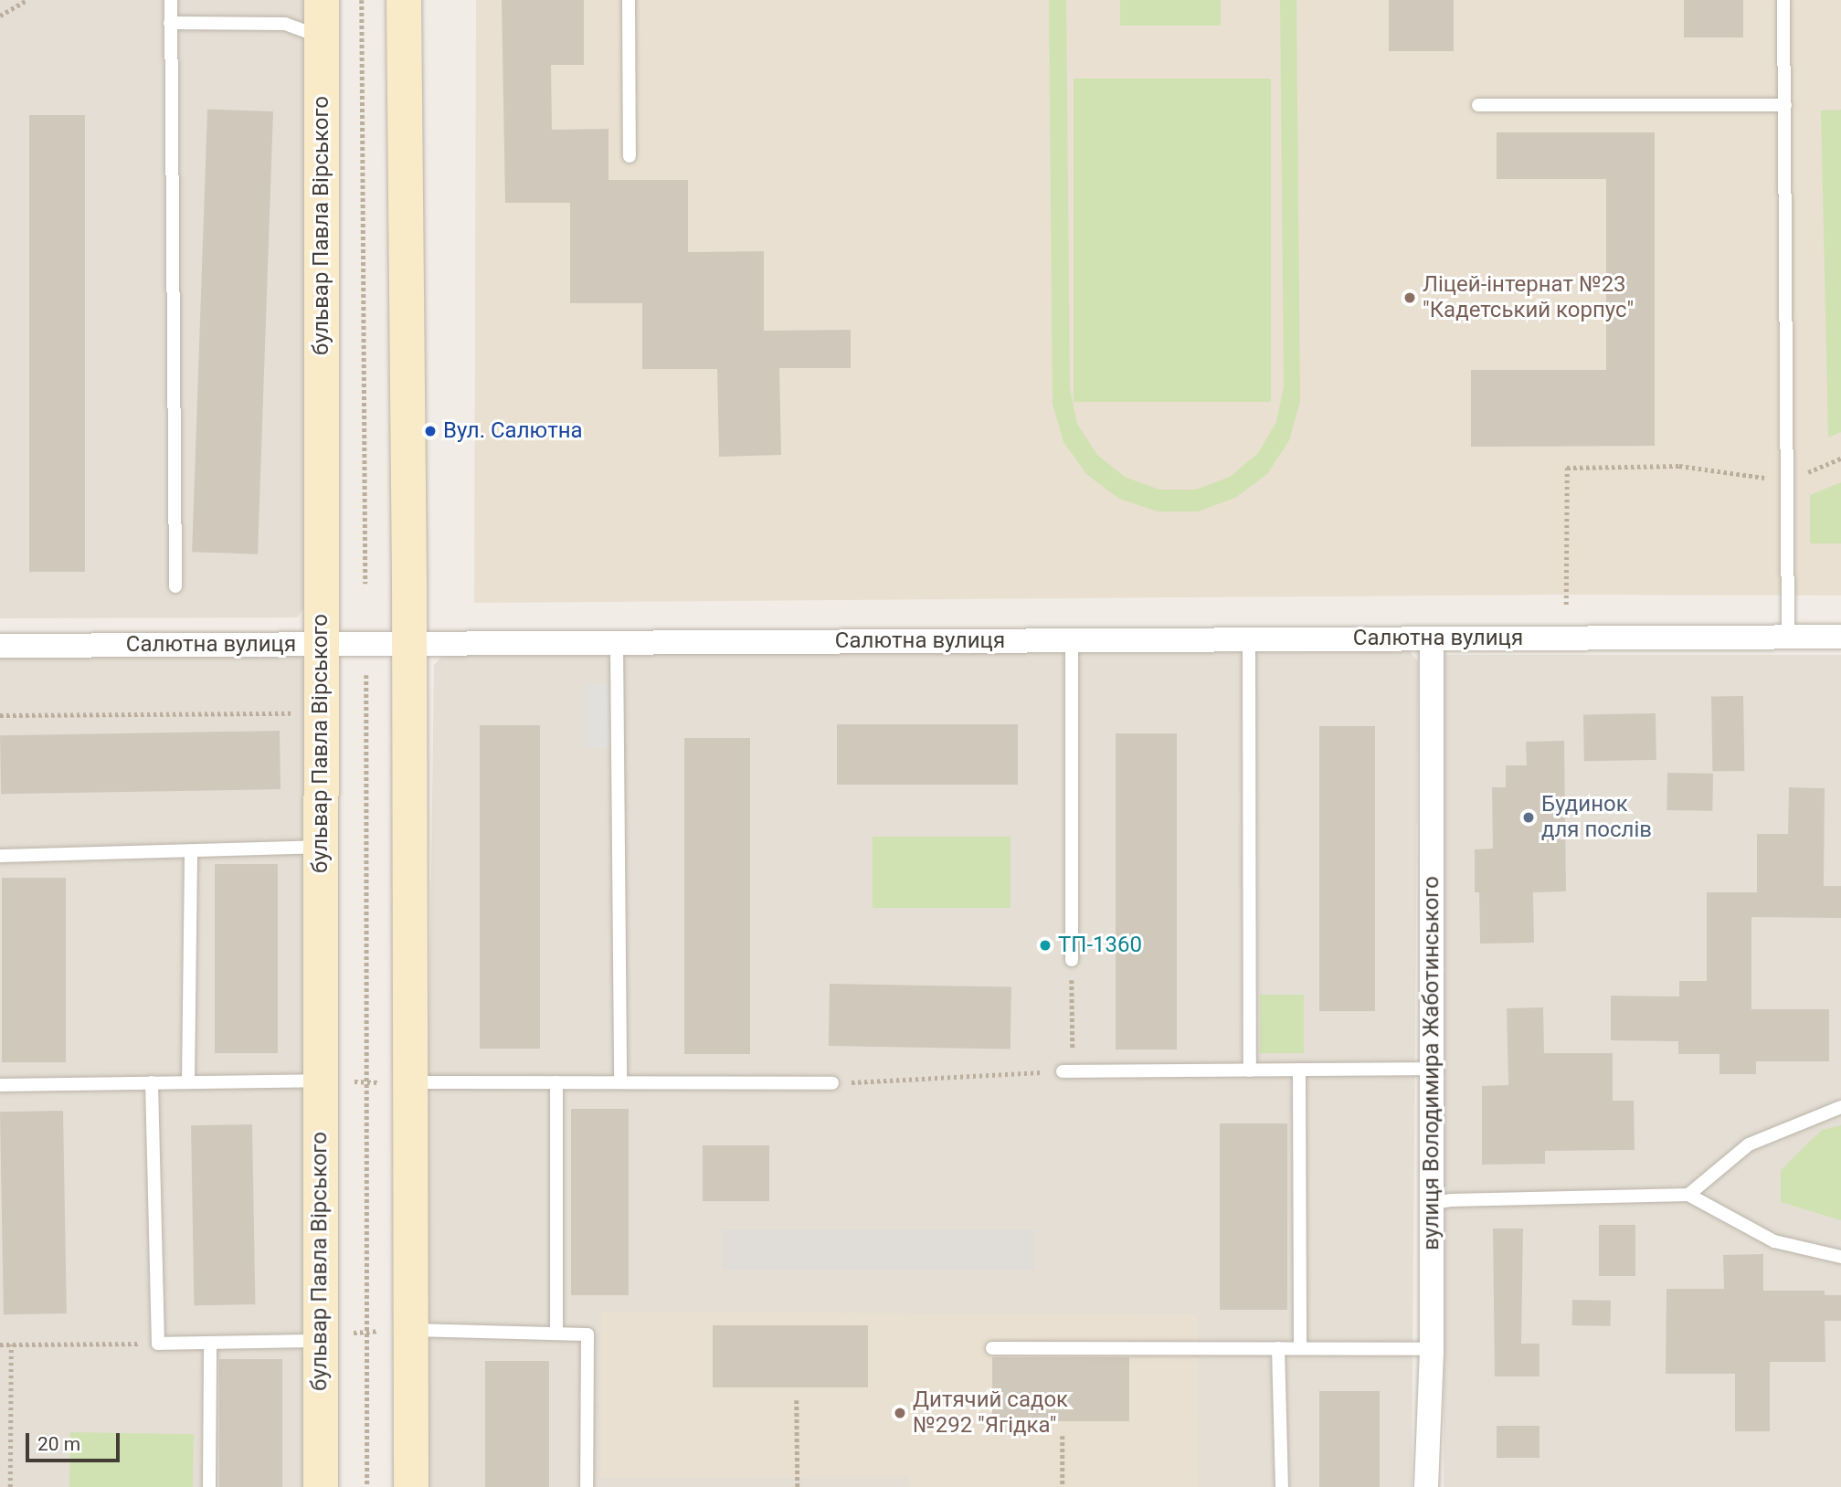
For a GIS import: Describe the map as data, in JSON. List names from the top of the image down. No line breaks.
{"streets":{"street":["бульвар Павла Вірського","Салютна вулиця","вулиця Володимира Жаботинського"]},"crossings":[["бульвар Павла Вірського","Салютна вулиця"],["Салютна вулиця","вулиця Володимира Жаботинського"]],"places":["Ліцей-інтернат №23 \"Кадетський корпус\"","Вул. Салютна","Будинок для послів","ТП-1360","Дитячий садок №292 \"Ягідка\""],"scale_bar":"20 m"}
